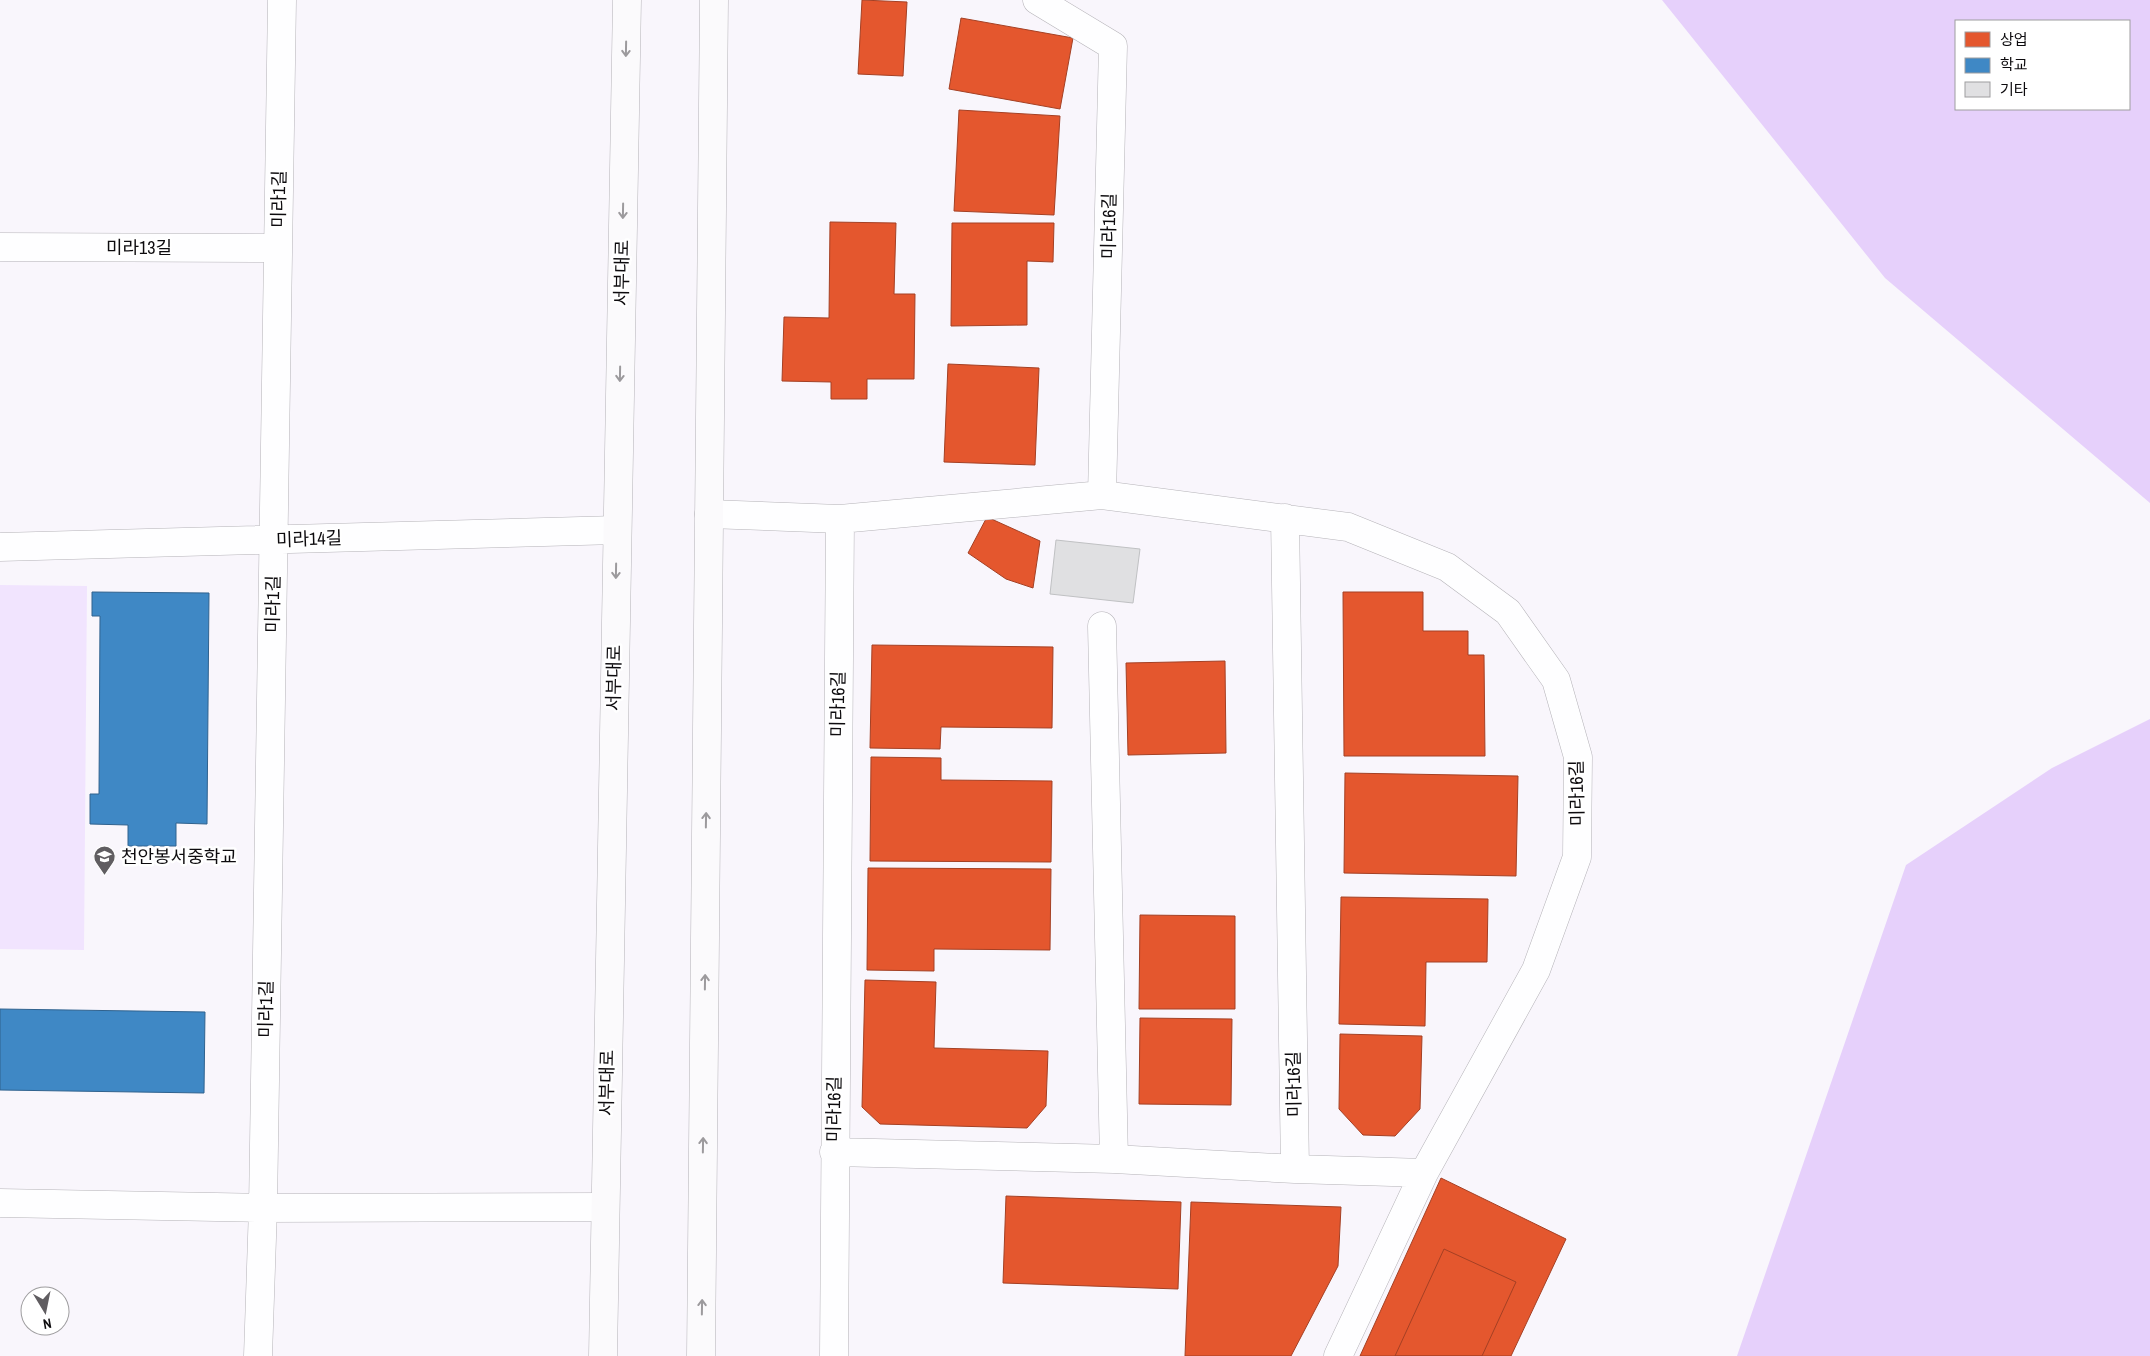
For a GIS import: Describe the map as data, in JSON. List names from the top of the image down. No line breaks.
{"streets":{"main road":["서부대로"],"street":["미라1길","미라16길","미라13길","미라14길"]},"crossings":[["미라1길","미라13길"],["미라1길","미라14길"],["서부대로","미라14길"]],"places":{"school or university":["천안봉서중학교"]},"legend":["상업","학교","기타"],"north":"bottom"}
